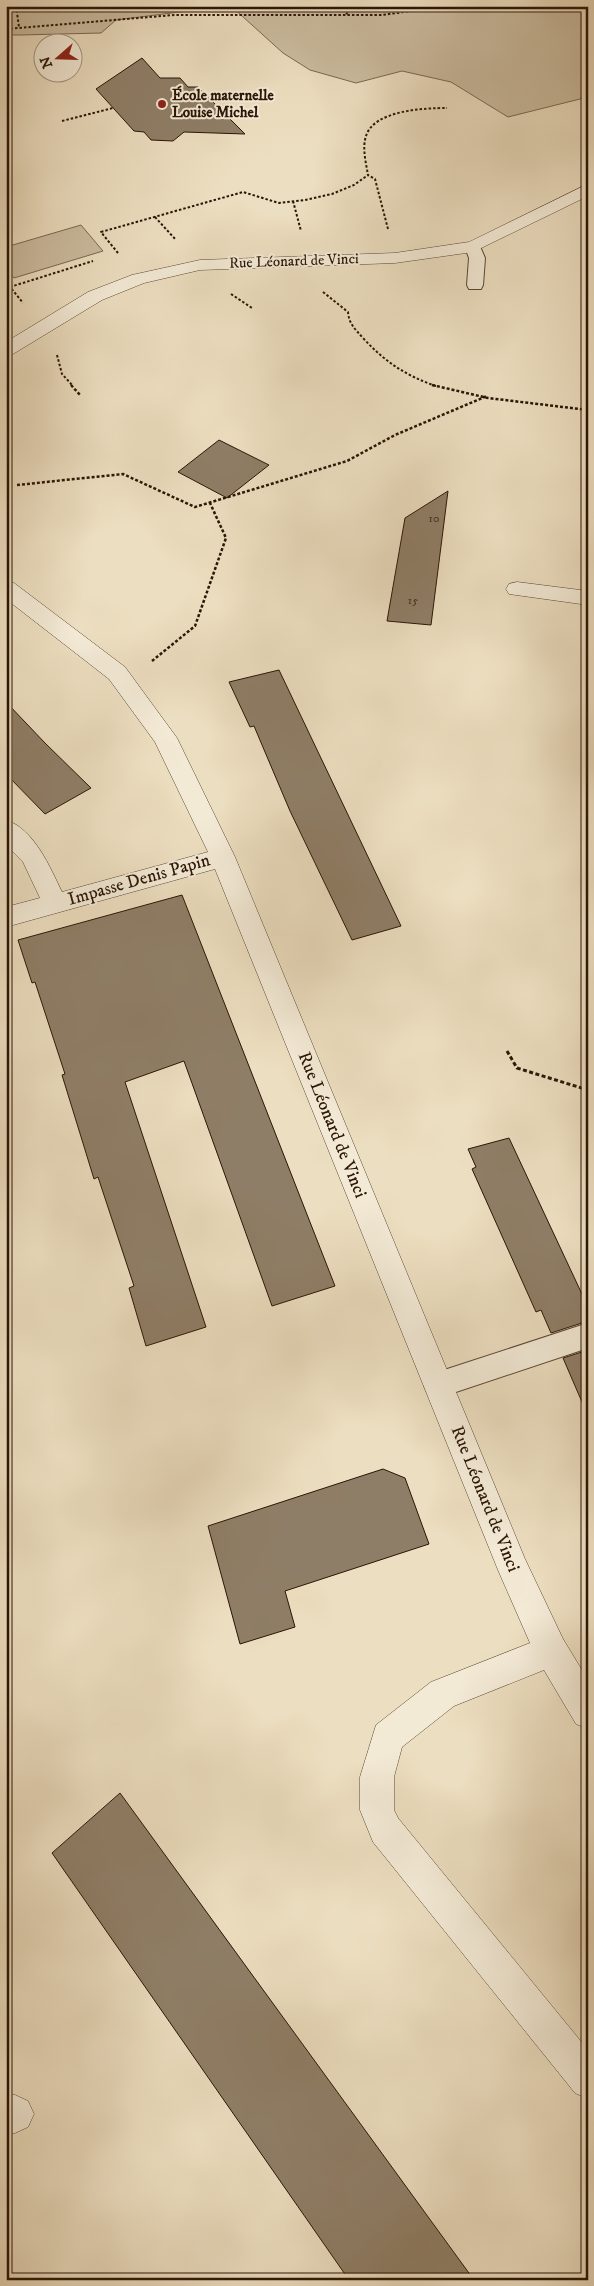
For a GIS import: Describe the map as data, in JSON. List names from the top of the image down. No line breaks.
{"streets":{"street":["Rue Léonard de Vinci","Impasse Denis Papin"]},"crossings":[["Rue Léonard de Vinci","Impasse Denis Papin"]],"places":["École maternelle Louise Michel"],"house_numbers":["10","15"],"north":"left"}
